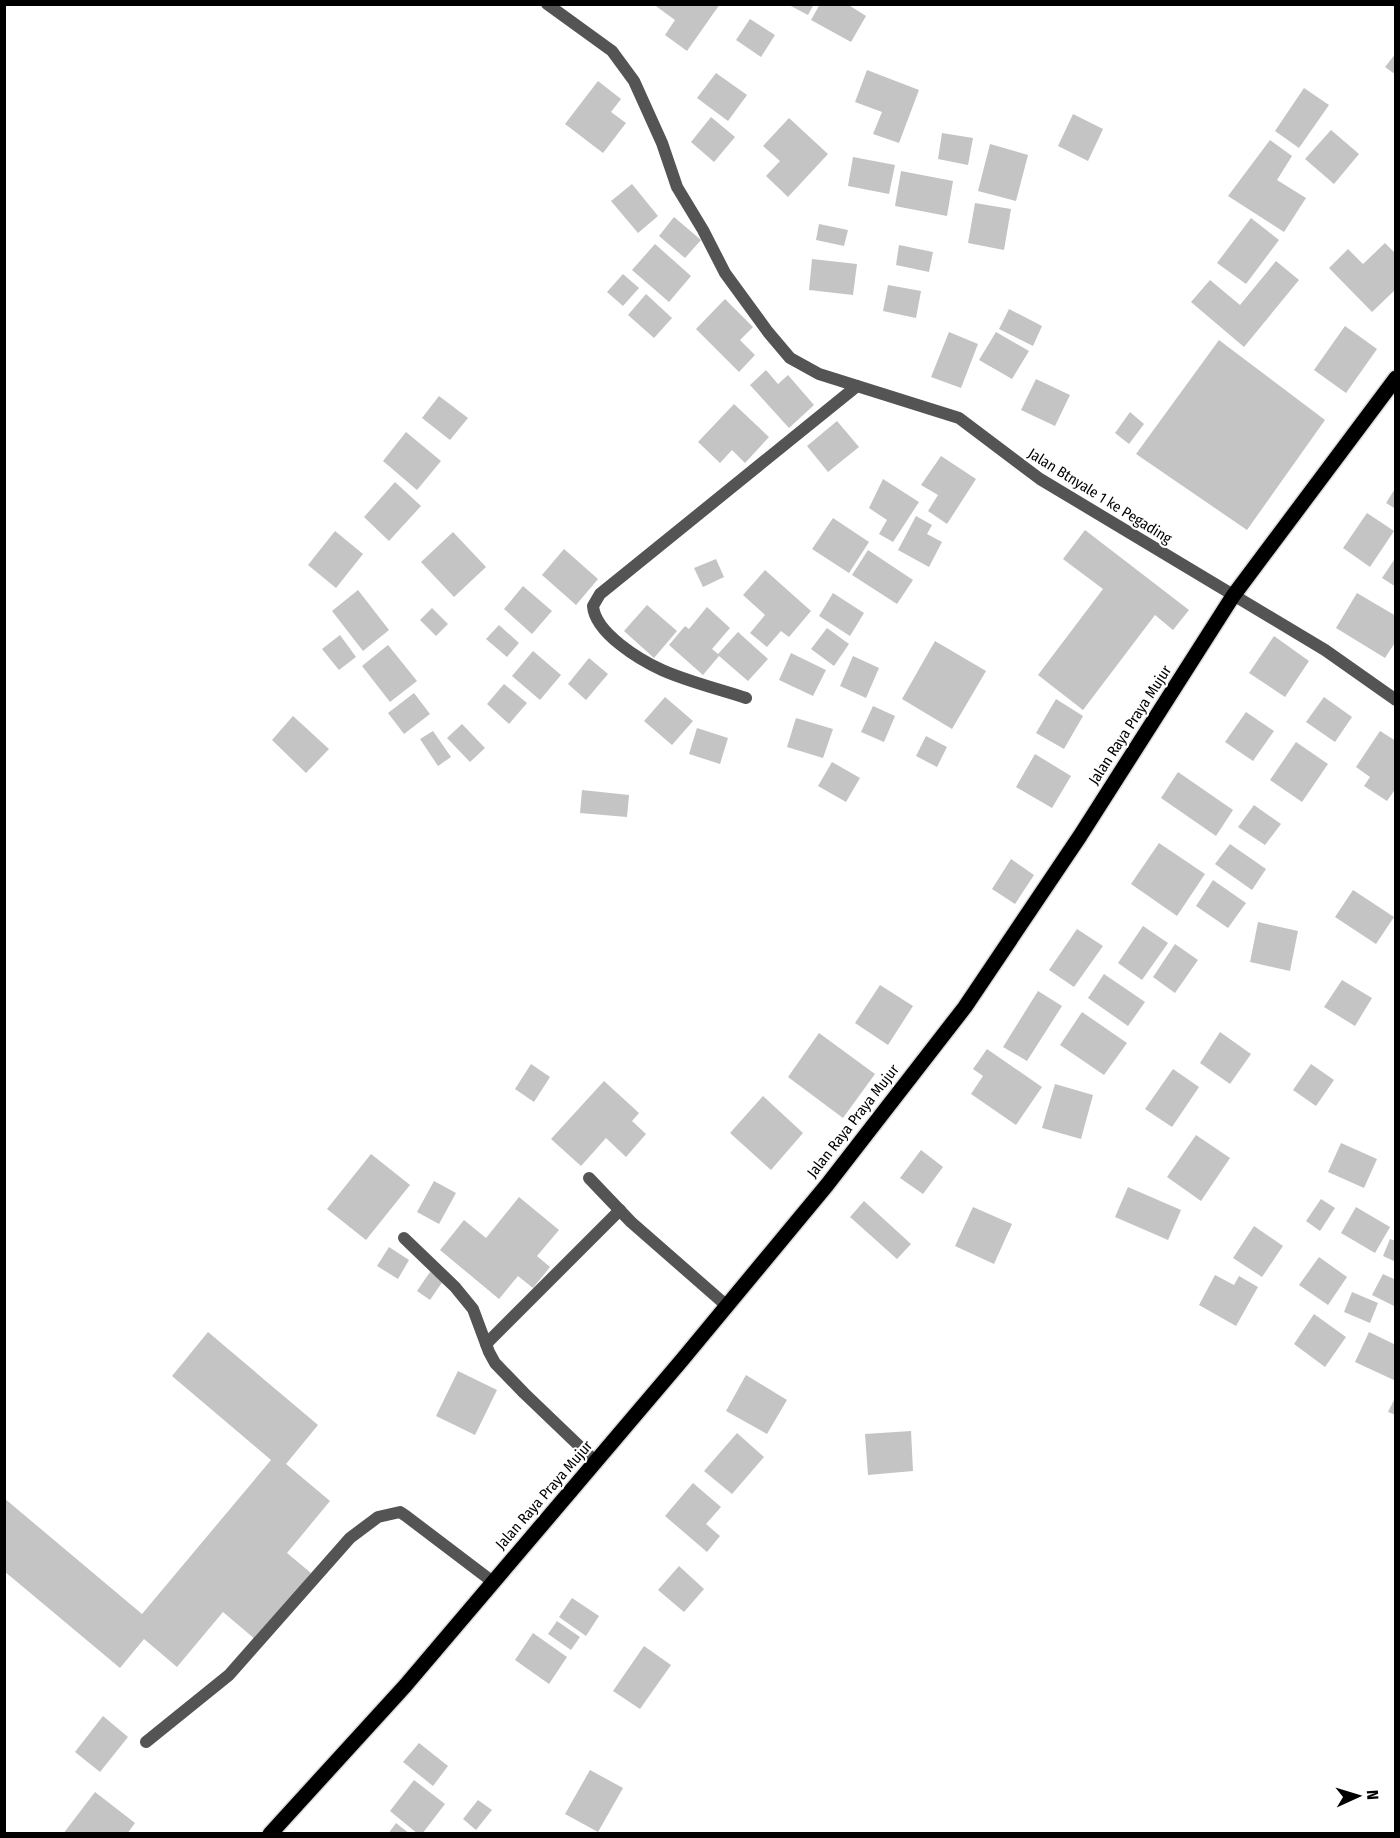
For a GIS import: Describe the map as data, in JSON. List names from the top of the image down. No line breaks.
{"streets":{"main road":["Jalan Raya Praya Mujur"],"street":["Jalan Btnyale 1 ke Pegading"]},"crossings":[["Jalan Btnyale 1 ke Pegading","Jalan Raya Praya Mujur"]],"north":"right"}
